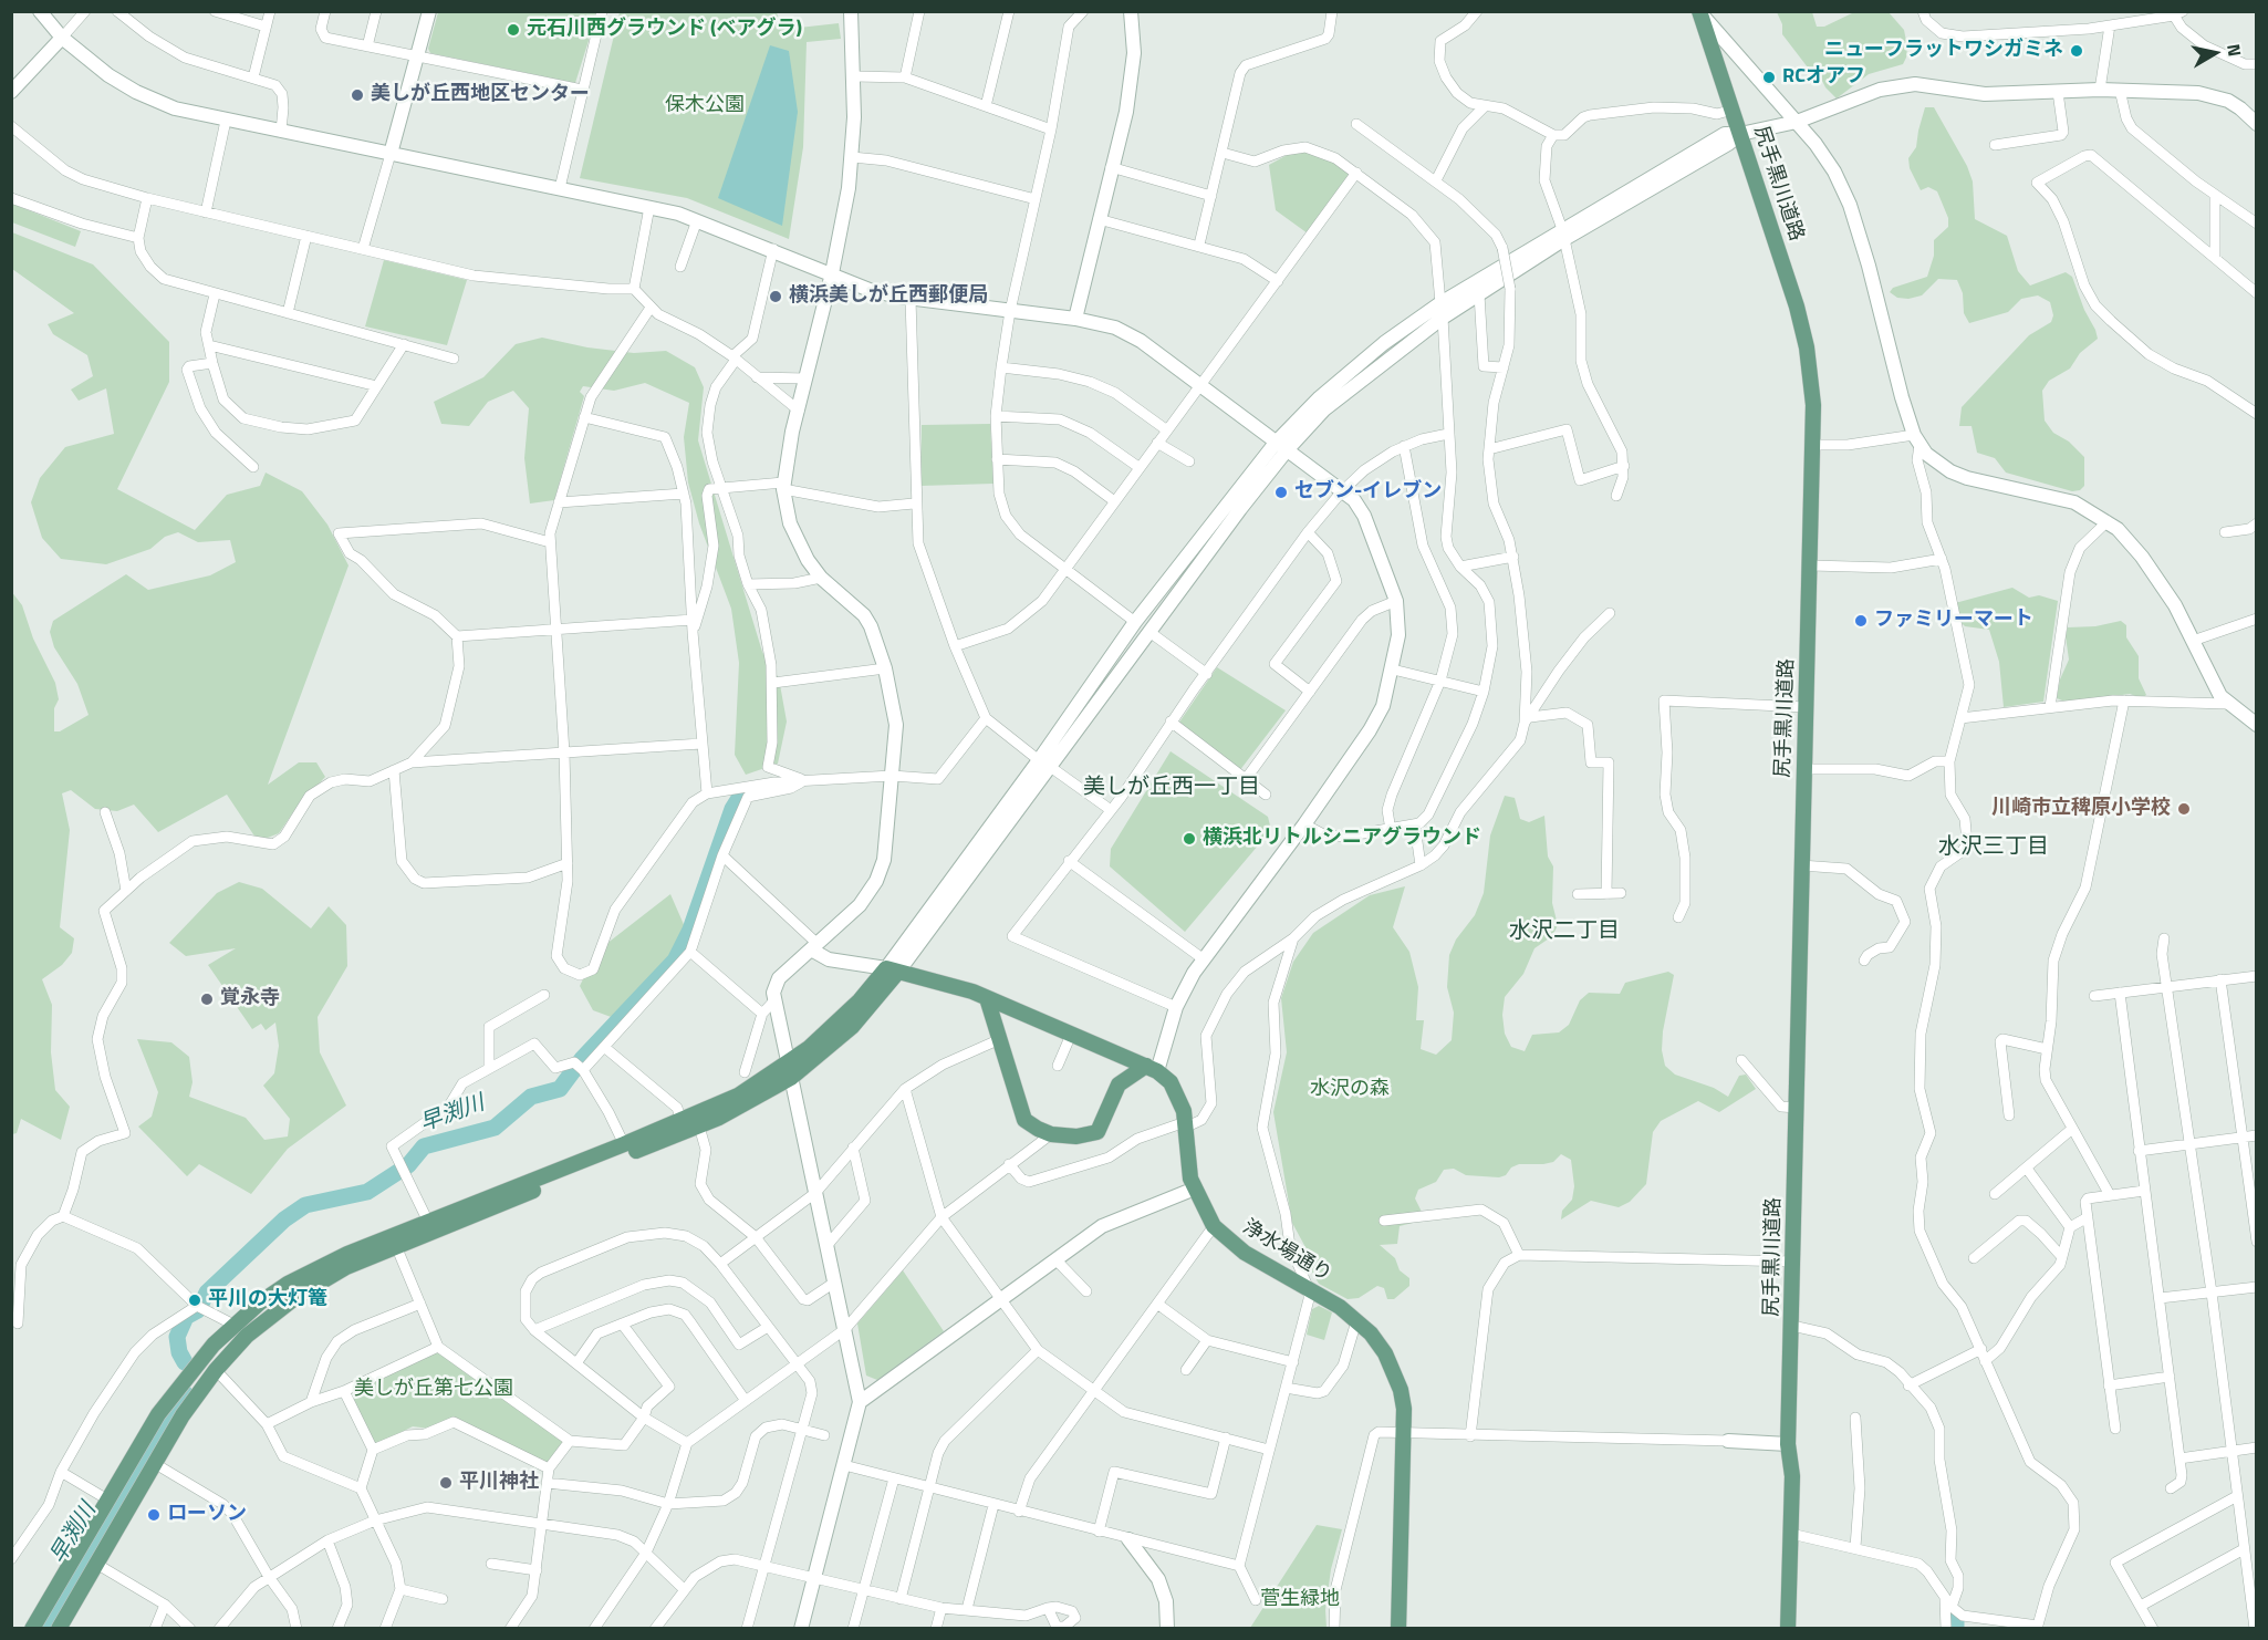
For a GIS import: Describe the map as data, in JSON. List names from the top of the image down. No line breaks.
{"streets":{"main road":["尻手黒川道路","浄水場通り"]},"districts":["美しが丘西一丁目","水沢三丁目","水沢二丁目"],"water":["早渕川"],"parks":["保木公園","水沢の森","美しが丘第七公園","菅生緑地"],"places":["元石川西グラウンド (ベアグラ)","ニューフラットワシガミネ","RCオアフ","美しが丘西地区センター","横浜美しが丘西郵便局","セブン-イレブン","ファミリーマート","川崎市立稗原小学校","横浜北リトルシニアグラウンド","覚永寺","平川の大灯篭","平川神社","ローソン"],"north":"right"}
